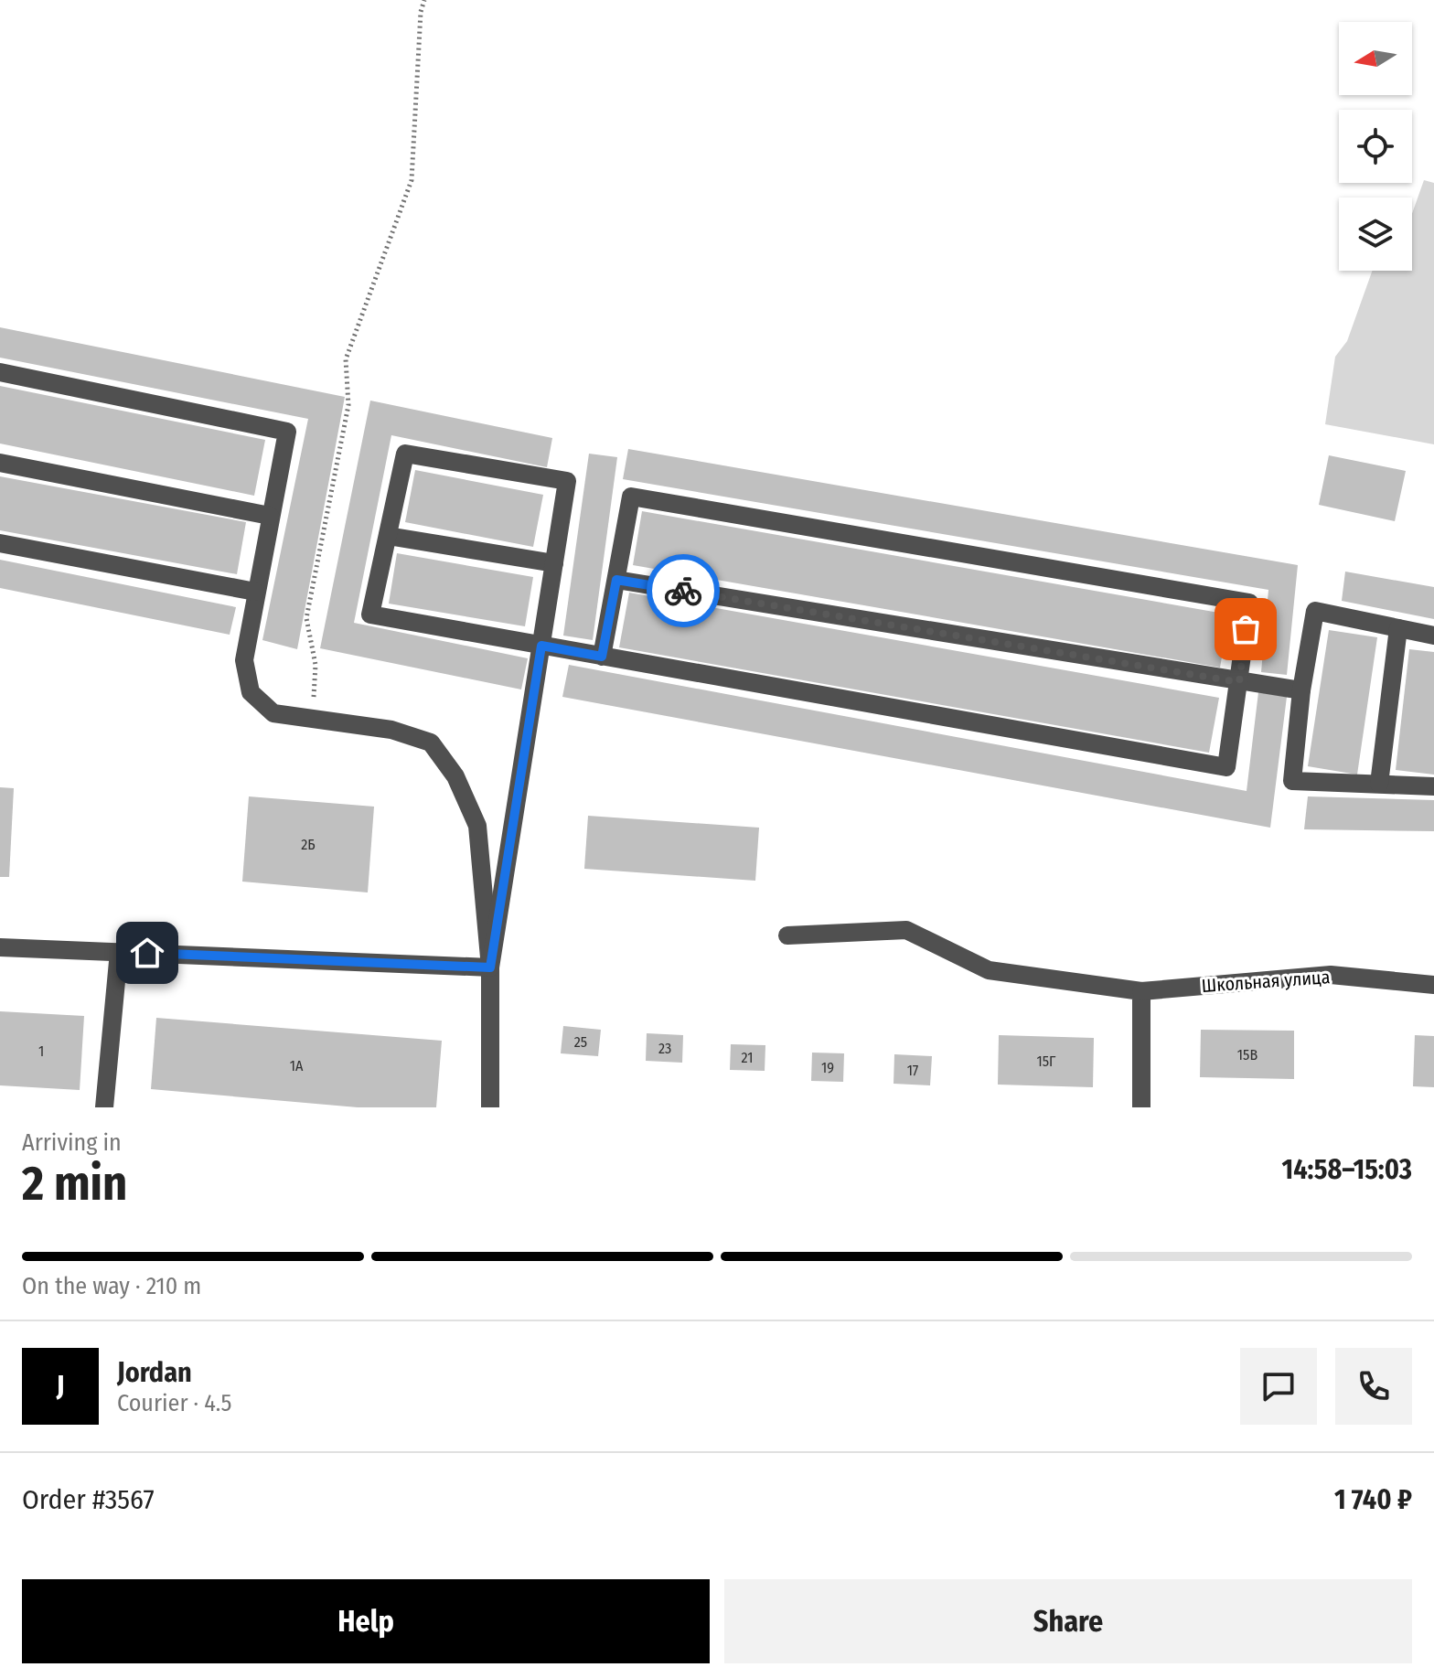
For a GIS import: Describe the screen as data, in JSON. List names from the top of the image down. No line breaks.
{"streets":{"street":["Школьная улица"]},"house_numbers":["2Б","25","23","1","15В","21","15Г","1А","19","17"],"north":"left","page":{"heading":["2 min","Arriving in","14:58–15:03"],"panel":["Jordan","Courier · 4.5","Order #3567","1 740 ₽"],"bar":"On the way · 210 m","round":"J","buttons":["Help","Share"]}}
